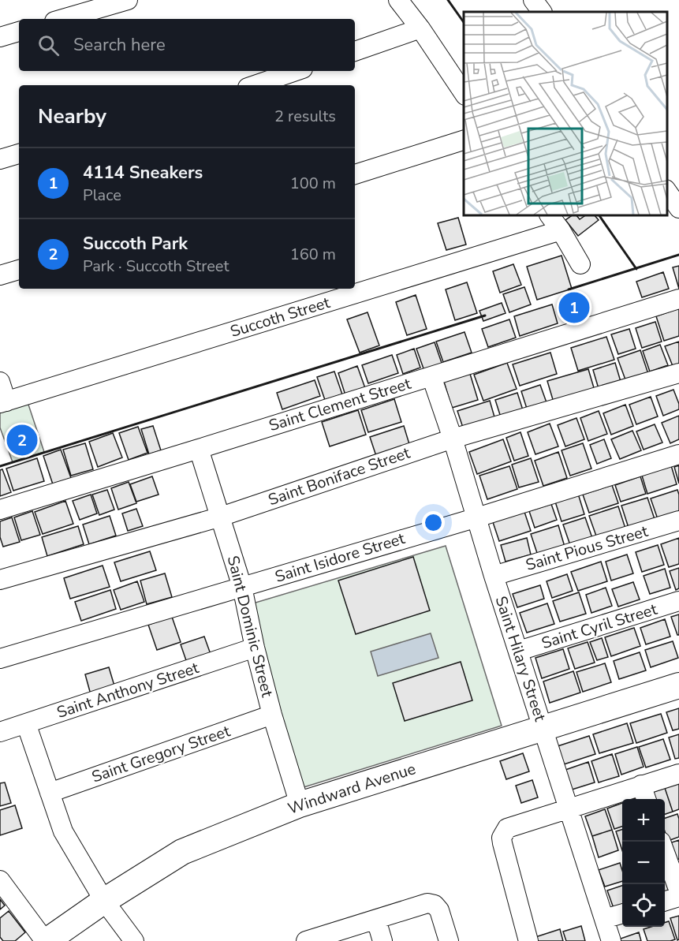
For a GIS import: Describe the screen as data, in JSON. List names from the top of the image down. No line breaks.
{"streets":{"main road":["Windward Avenue"],"street":["Succoth Street","Saint Clement Street","Saint Boniface Street","Saint Pious Street","Saint Isidore Street","Saint Dominic Street","Saint Cyril Street","Saint Hilary Street","Saint Anthony Street","Saint Gregory Street"]},"crossings":[["Saint Clement Street","Saint Dominic Street"],["Saint Clement Street","Saint Hilary Street"],["Saint Boniface Street","Saint Dominic Street"],["Saint Boniface Street","Saint Hilary Street"],["Saint Pious Street","Saint Hilary Street"],["Saint Isidore Street","Saint Dominic Street"],["Saint Isidore Street","Saint Hilary Street"],["Saint Dominic Street","Saint Anthony Street"],["Saint Dominic Street","Saint Gregory Street"],["Saint Dominic Street","Windward Avenue"],["Saint Cyril Street","Saint Hilary Street"],["Saint Hilary Street","Windward Avenue"]],"page":{"search":"Search here","heading":["Nearby","2 results"],"list":[{"mark":"1","name":"4114 Sneakers","note":"Place","value":"100 m"},{"mark":"2","name":"Succoth Park","note":"Park · Succoth Street","value":"160 m"}],"pins":["1","2"],"map_buttons":["+","−"]}}
